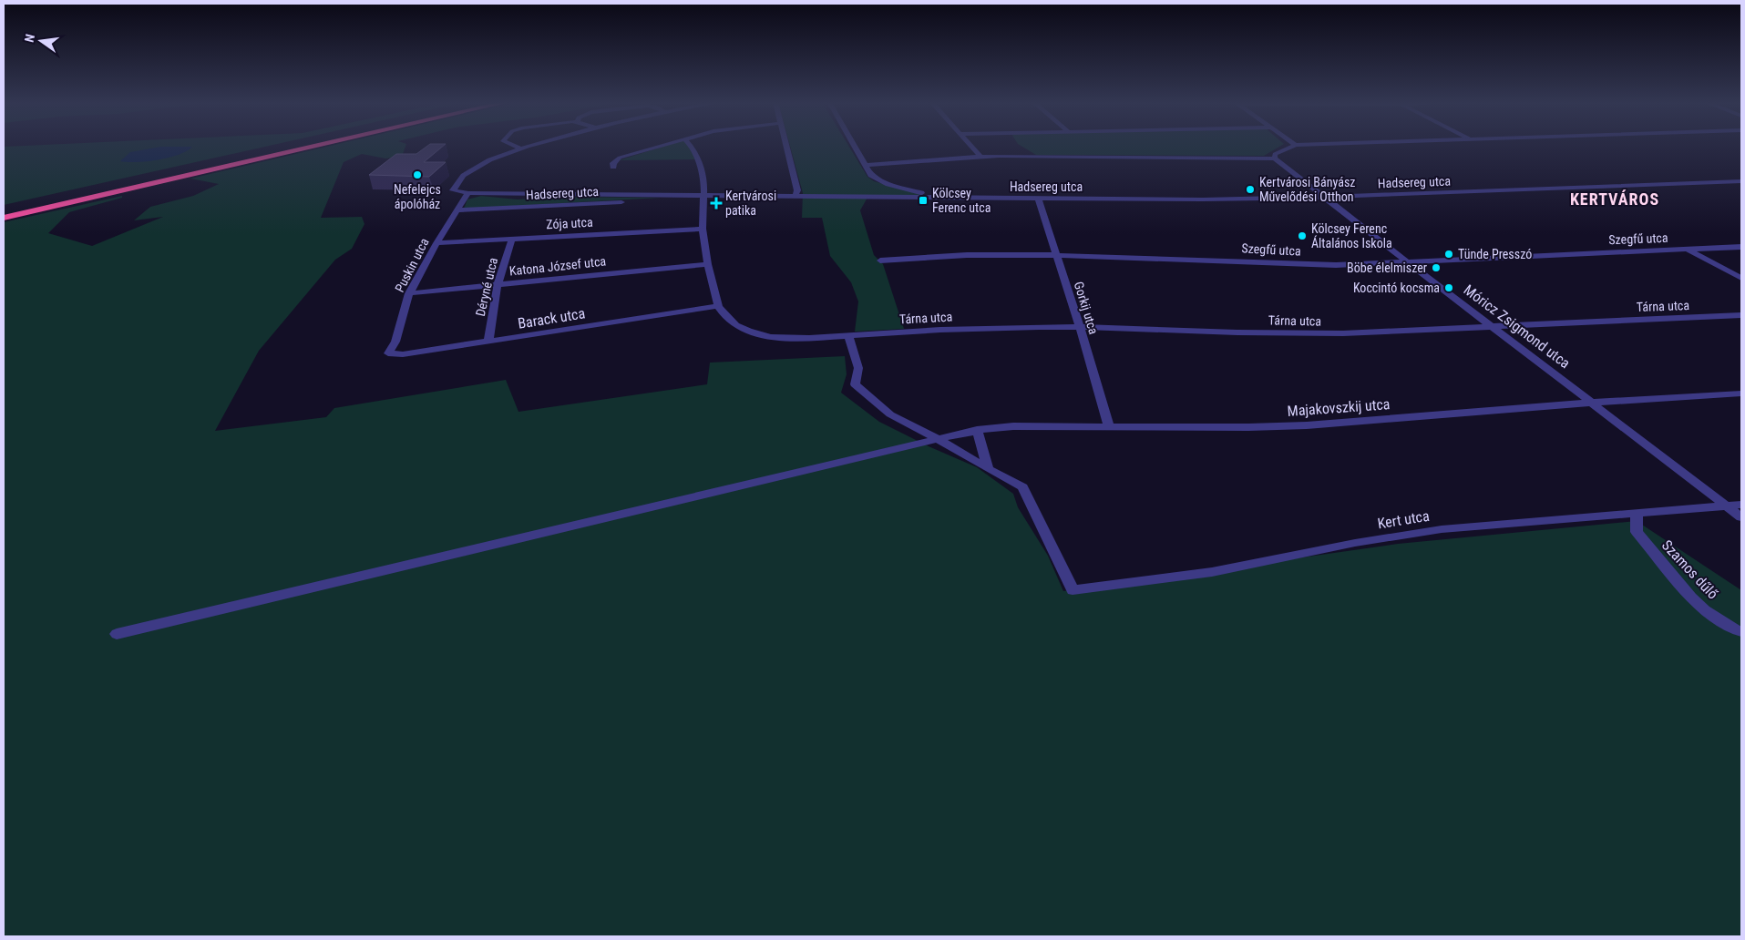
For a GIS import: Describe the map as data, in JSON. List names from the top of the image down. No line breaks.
{"streets":{"street":["Hadsereg utca","Zója utca","Szegfű utca","Puskin utca","Katona József utca","Déryné utca","Tárna utca","Gorkij utca","Barack utca","Móricz Zsigmond utca","Majakovszkij utca","Kert utca","Szamos dűlő"]},"crossings":[["Hadsereg utca","Puskin utca"],["Hadsereg utca","Gorkij utca"],["Hadsereg utca","Móricz Zsigmond utca"],["Zója utca","Puskin utca"],["Zója utca","Déryné utca"],["Szegfű utca","Gorkij utca"],["Szegfű utca","Móricz Zsigmond utca"],["Puskin utca","Katona József utca"],["Puskin utca","Barack utca"],["Katona József utca","Déryné utca"],["Déryné utca","Barack utca"],["Tárna utca","Gorkij utca"],["Tárna utca","Barack utca"],["Tárna utca","Móricz Zsigmond utca"],["Gorkij utca","Majakovszkij utca"],["Móricz Zsigmond utca","Majakovszkij utca"],["Móricz Zsigmond utca","Kert utca"],["Kert utca","Szamos dűlő"]],"districts":["KERTVÁROS"],"places":{"other":["Nefelejcs ápolóház","Kertvárosi Bányász Művelődési Otthon","Kölcsey Ferenc Általános Iskola","Tünde Presszó","Böbe élelmiszer","Koccintó kocsma"],"transit":["Kölcsey Ferenc utca"],"health":["Kertvárosi patika"]},"north":"left"}
